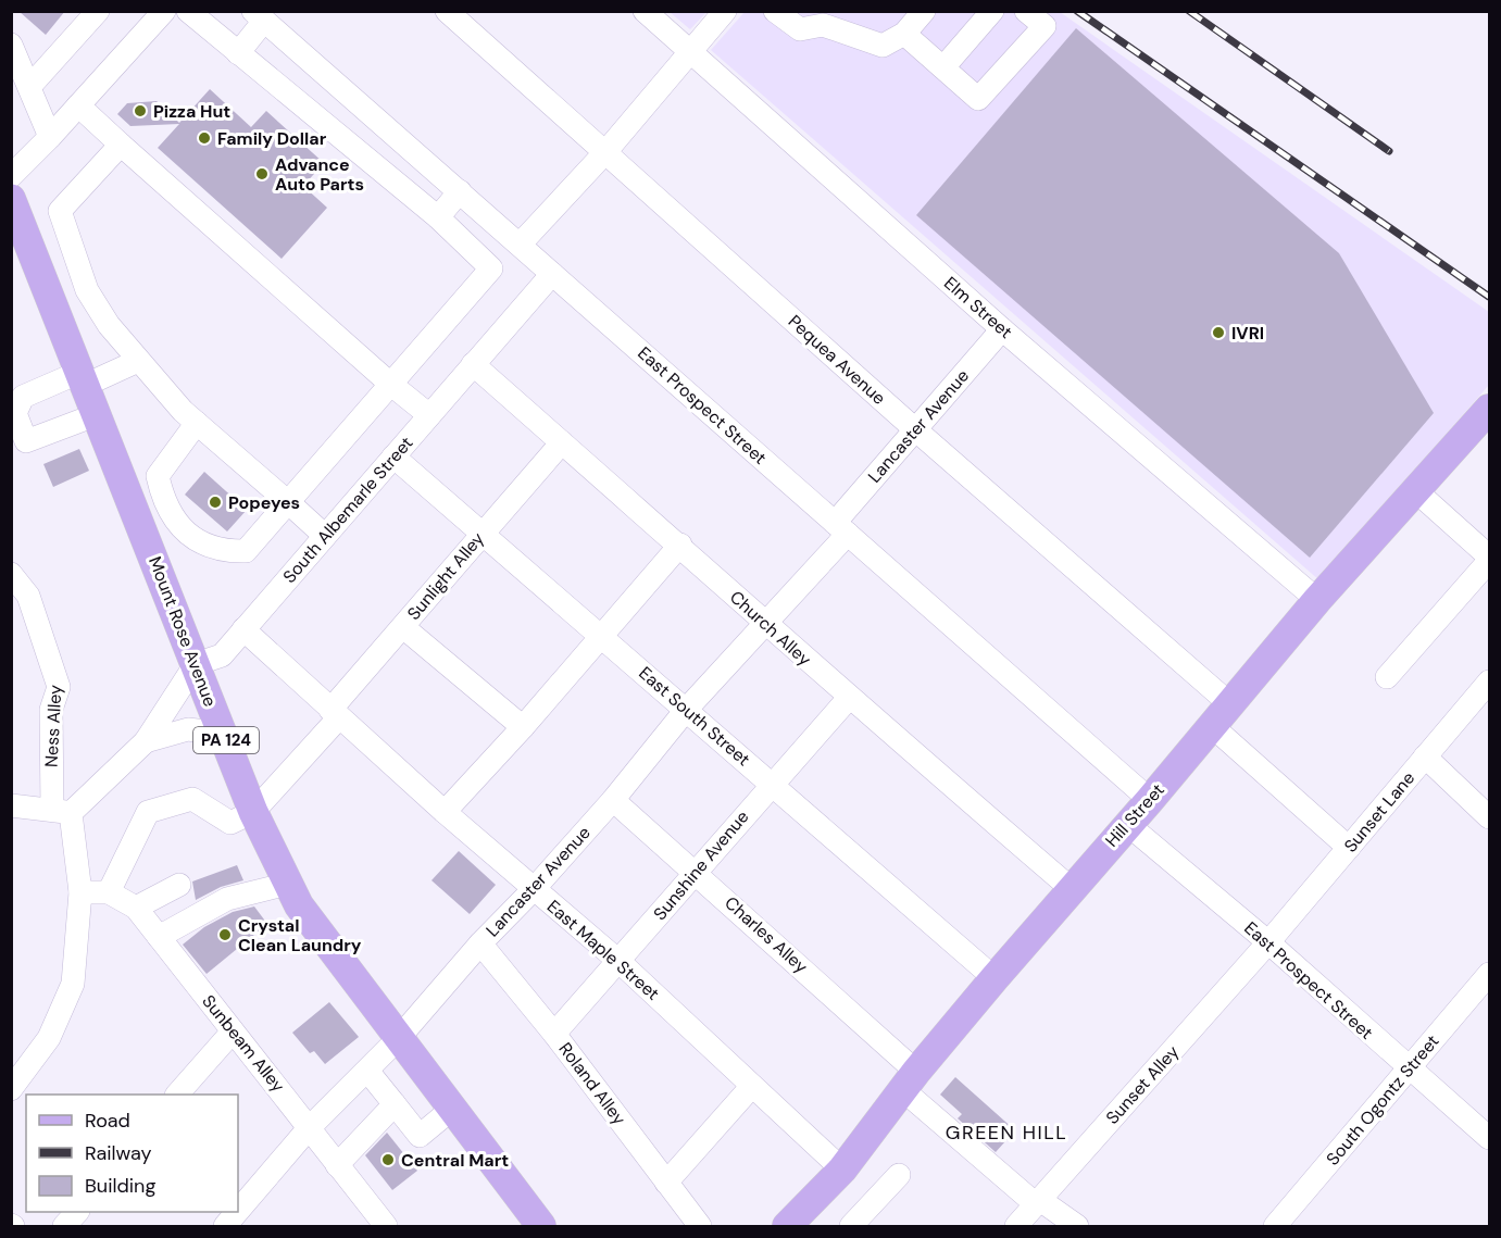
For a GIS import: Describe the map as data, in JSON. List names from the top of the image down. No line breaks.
{"streets":{"main road":["Mount Rose Avenue","PA 124","Hill Street"],"street":["Elm Street","Pequea Avenue","East Prospect Street","Lancaster Avenue","South Albemarle Street","Sunlight Alley","Church Alley","East South Street","Ness Alley","Sunset Lane","Sunshine Avenue","Charles Alley","East Maple Street","Sunbeam Alley","Roland Alley","Sunset Alley","South Ogontz Street"]},"crossings":[["Elm Street","Lancaster Avenue"],["Elm Street","Hill Street"],["Pequea Avenue","Lancaster Avenue"],["Pequea Avenue","Hill Street"],["East Prospect Street","Lancaster Avenue"],["East Prospect Street","South Albemarle Street"],["East Prospect Street","Sunset Lane"],["East Prospect Street","Hill Street"],["East Prospect Street","Sunset Alley"],["East Prospect Street","South Ogontz Street"],["Lancaster Avenue","Church Alley"],["Lancaster Avenue","Mount Rose Avenue"],["Lancaster Avenue","East South Street"],["Lancaster Avenue","Charles Alley"],["Lancaster Avenue","East Maple Street"],["Lancaster Avenue","Sunbeam Alley"],["Lancaster Avenue","Roland Alley"],["South Albemarle Street","Church Alley"],["South Albemarle Street","Mount Rose Avenue"],["South Albemarle Street","East South Street"],["South Albemarle Street","East Maple Street"],["Sunlight Alley","Church Alley"],["Sunlight Alley","Mount Rose Avenue"],["Sunlight Alley","East South Street"],["Sunlight Alley","East Maple Street"],["Church Alley","Hill Street"],["Church Alley","Sunshine Avenue"],["East South Street","Hill Street"],["East South Street","Sunshine Avenue"],["Sunset Lane","Sunset Alley"],["Hill Street","Charles Alley"],["Hill Street","East Maple Street"],["Sunshine Avenue","Charles Alley"],["Sunshine Avenue","East Maple Street"],["Sunshine Avenue","Roland Alley"],["Charles Alley","Sunset Alley"]],"districts":["GREEN HILL"],"places":["Pizza Hut","Family Dollar","Advance Auto Parts","IVRI","Popeyes","Crystal Clean Laundry","Central Mart"],"legend":["Road","Railway","Building"]}
